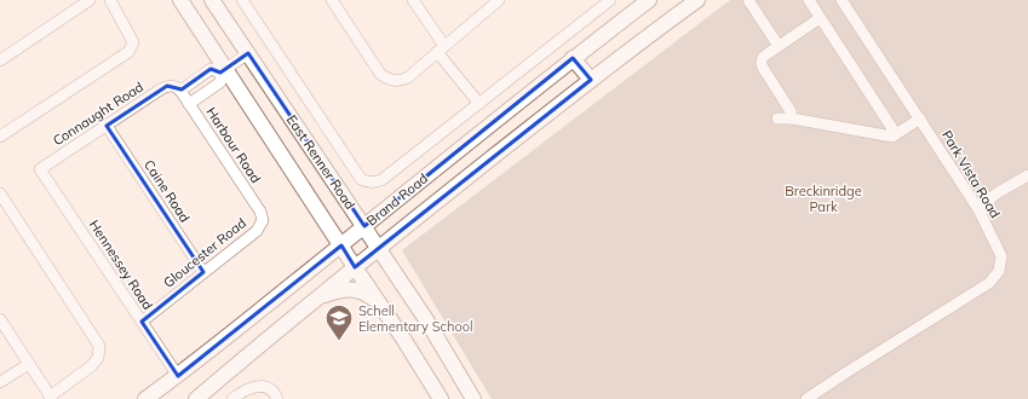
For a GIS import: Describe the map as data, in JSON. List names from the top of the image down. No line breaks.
{"streets":{"main road":["East Renner Road","Brand Road"],"street":["Connaught Road","Harbour Road","Park Vista Road","Caine Road","Gloucester Road","Hennessey Road"]},"crossings":[["Connaught Road","Harbour Road"],["Connaught Road","East Renner Road"],["Connaught Road","Caine Road"],["Connaught Road","Hennessey Road"],["Harbour Road","Gloucester Road"],["East Renner Road","Brand Road"],["Caine Road","Gloucester Road"],["Brand Road","Hennessey Road"],["Gloucester Road","Hennessey Road"]],"parks":["Breckinridge Park"],"places":{"school or university":["Schell Elementary School"]}}
